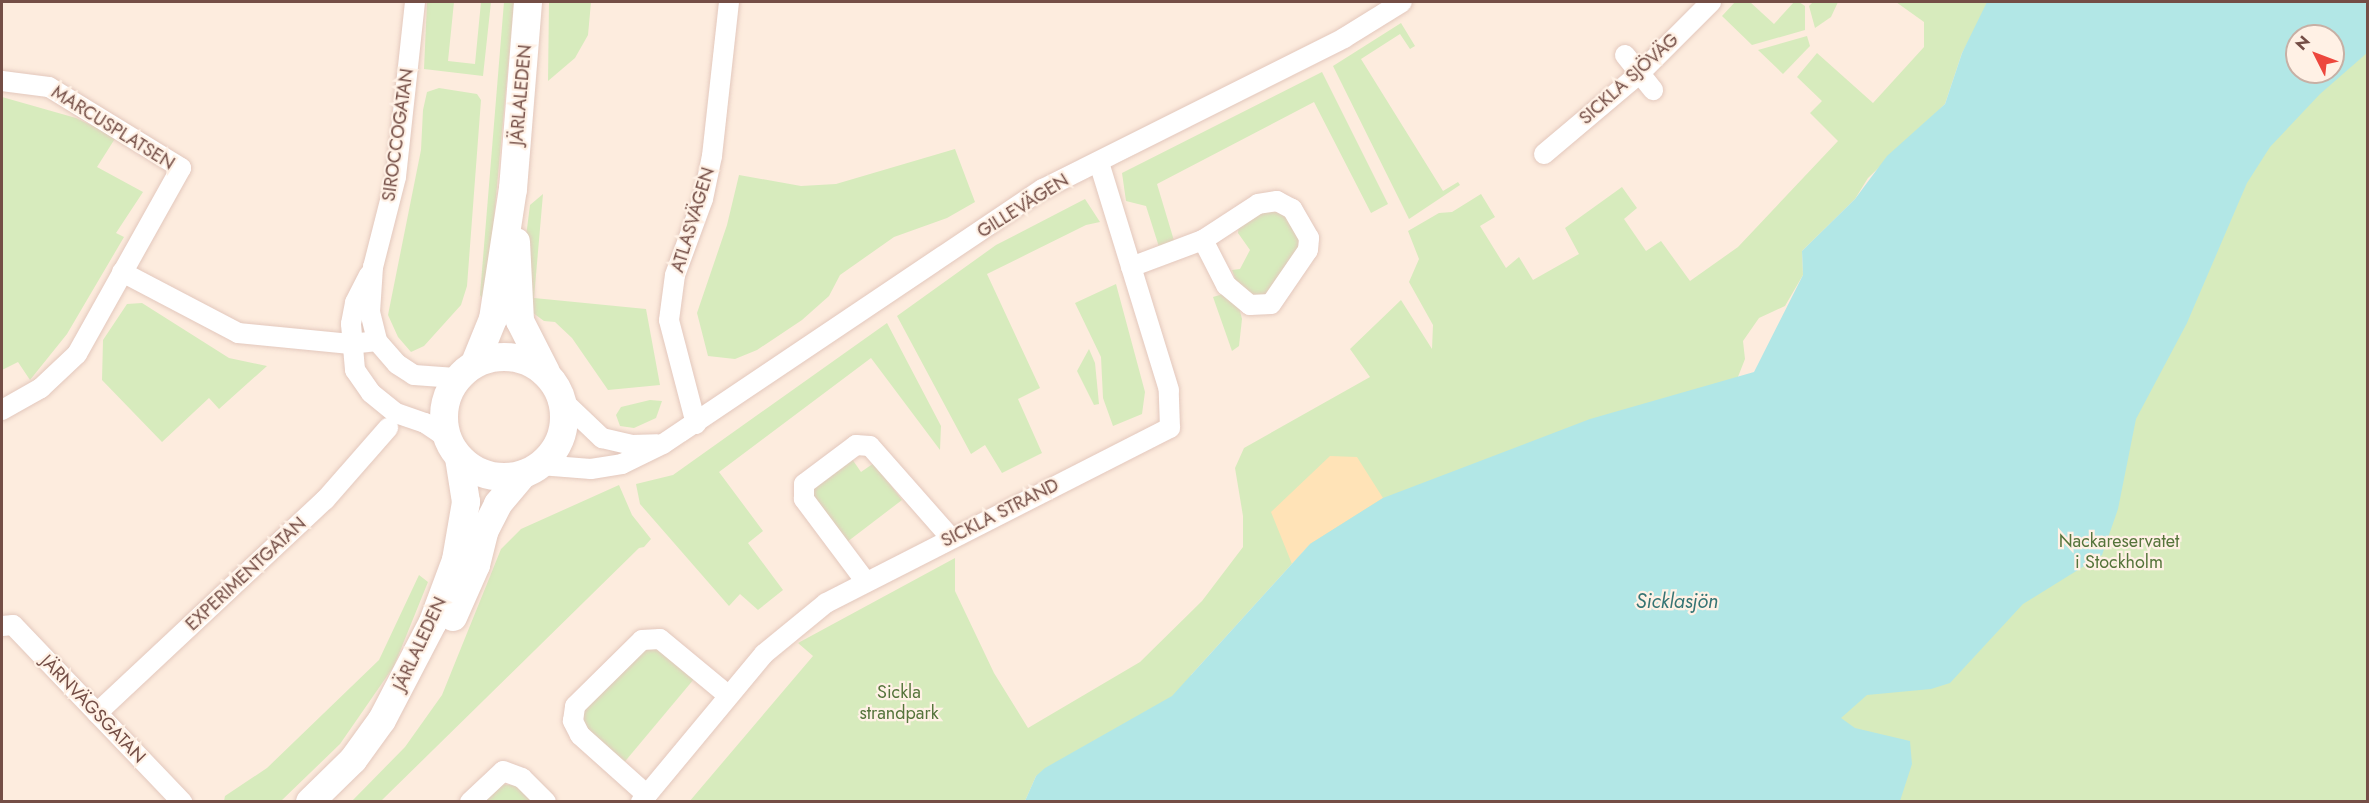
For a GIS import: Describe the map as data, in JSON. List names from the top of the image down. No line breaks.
{"streets":{"main road":["JÄRLALEDEN"],"street":["SICKLA SJÖVÄG","MARCUSPLATSEN","SIROCCOGATAN","GILLEVÄGEN","ATLASVÄGEN","SICKLA STRAND","EXPERIMENTGATAN","JÄRNVÄGSGATAN"]},"crossings":[["JÄRLALEDEN","SIROCCOGATAN"],["JÄRLALEDEN","GILLEVÄGEN"],["SIROCCOGATAN","GILLEVÄGEN"],["GILLEVÄGEN","ATLASVÄGEN"],["GILLEVÄGEN","SICKLA STRAND"],["EXPERIMENTGATAN","JÄRNVÄGSGATAN"]],"water":["Sicklasjön"],"parks":["Nackareservatet i Stockholm","Sickla strandpark"],"north":"top left"}
